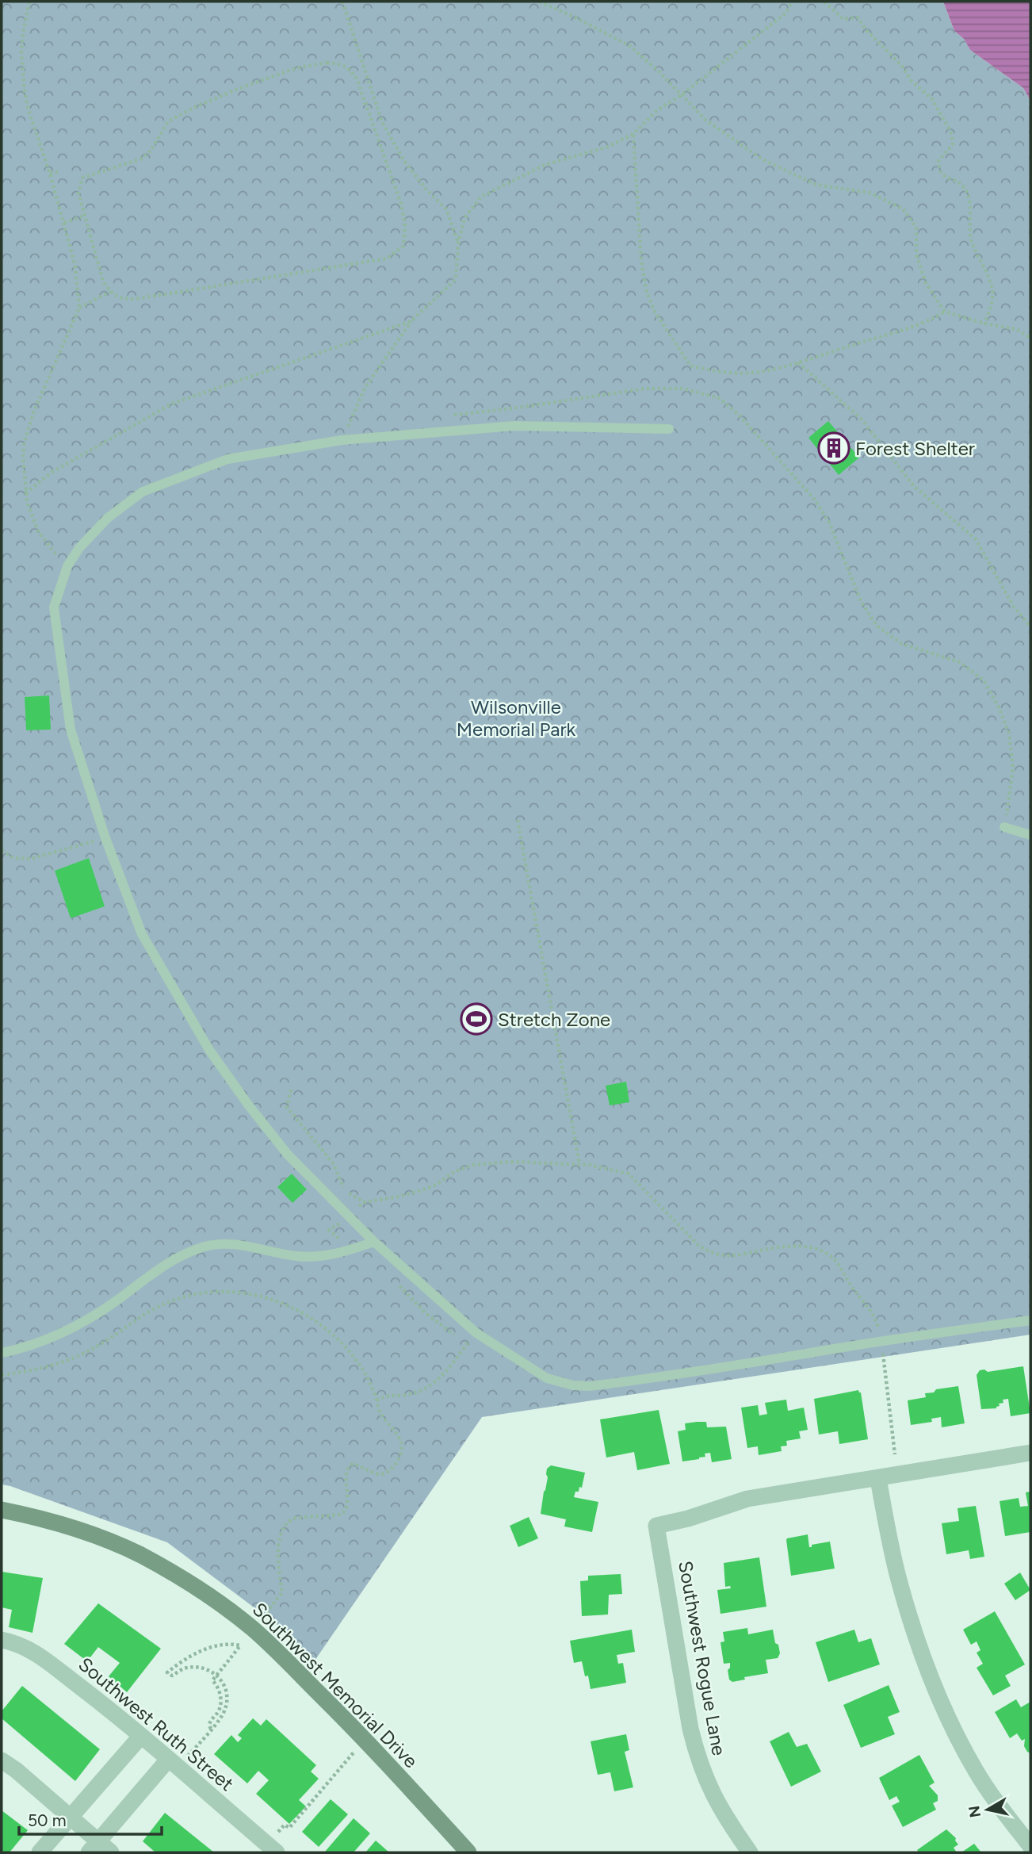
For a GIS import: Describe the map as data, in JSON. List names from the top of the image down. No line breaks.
{"streets":{"street":["Southwest Rogue Lane","Southwest Memorial Drive","Southwest Ruth Street"]},"parks":["Wilsonville Memorial Park"],"places":{"building":["Forest Shelter"],"sports":["Stretch Zone"]},"scale_bar":"50 m","north":"left"}
